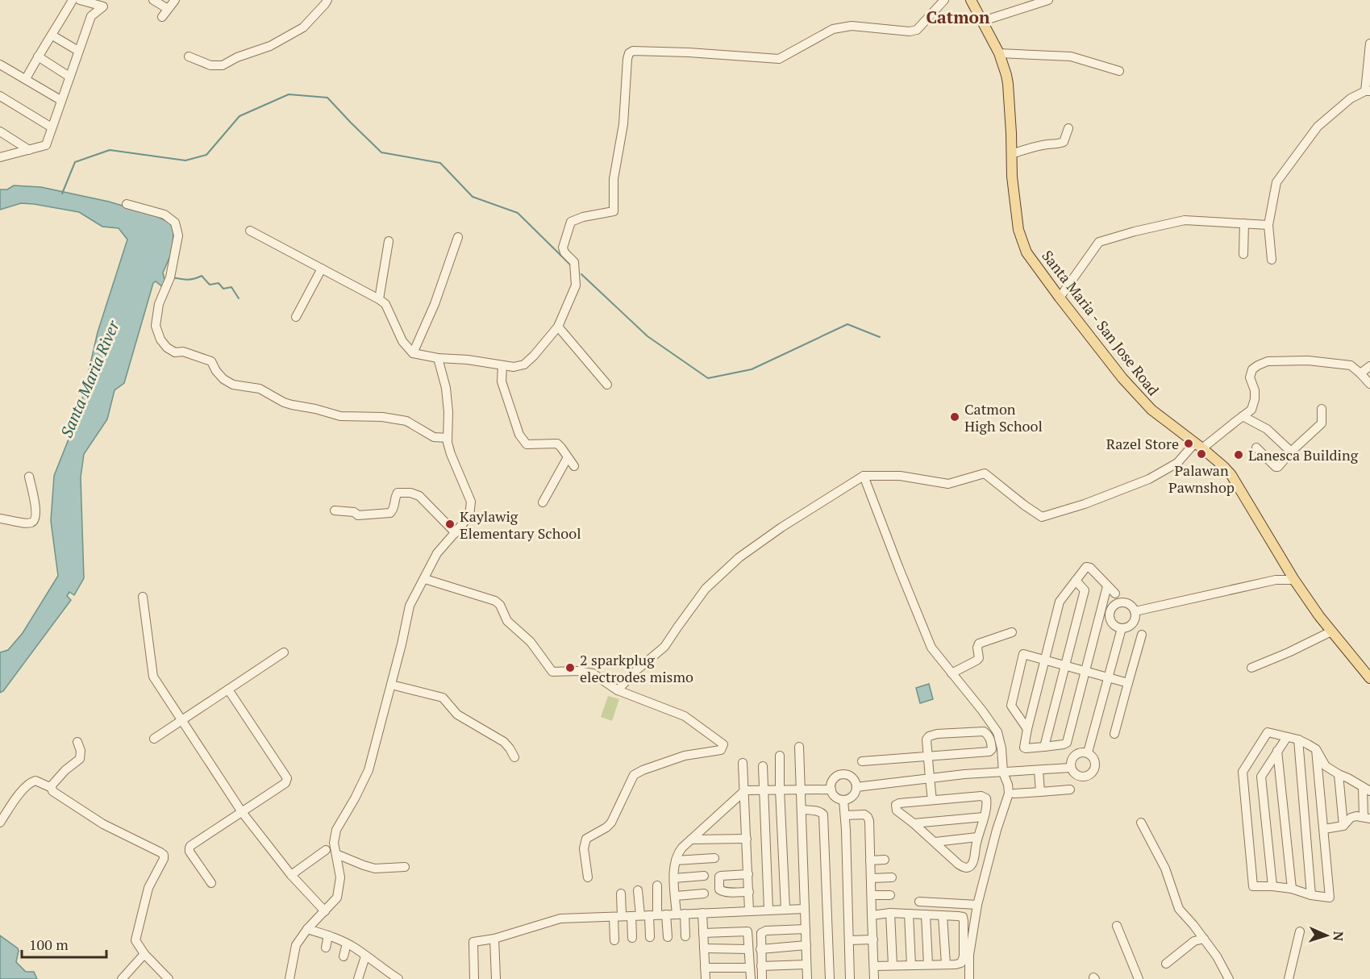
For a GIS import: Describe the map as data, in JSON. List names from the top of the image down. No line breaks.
{"streets":{"main road":["Santa Maria - San Jose Road"]},"districts":["Catmon"],"water":["Santa Maria River"],"places":["Catmon High School","Razel Store","Palawan Pawnshop","Lanesca Building","Kaylawig Elementary School","2 sparkplug electrodes mismo"],"scale_bar":"100 m","north":"right"}
